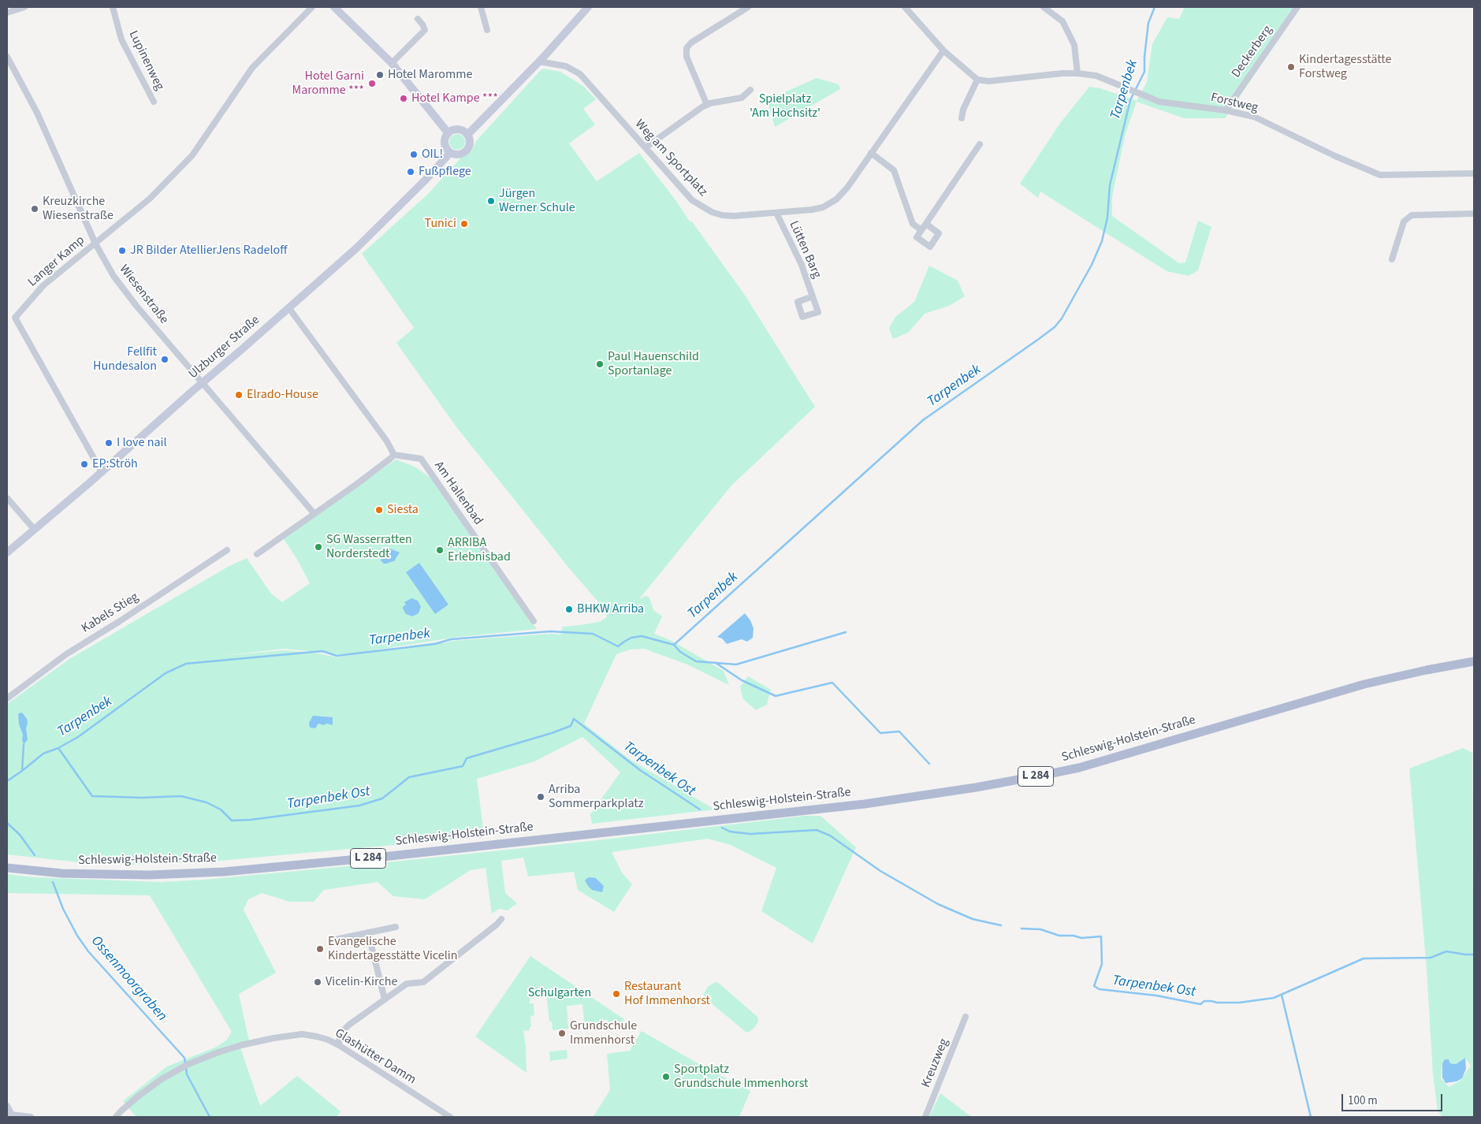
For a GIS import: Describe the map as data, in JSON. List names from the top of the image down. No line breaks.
{"streets":{"main road":["Ulzburger Straße","Schleswig-Holstein-Straße","L 284"],"street":["Deckerberg","Lupinenweg","Forstweg","Weg am Sportplatz","Lütten Barg","Langer Kamp","Wiesenstraße","Am Hallenbad","Kabels Stieg","Glashütter Damm","Kreuzweg"]},"crossings":[["Deckerberg","Forstweg"],["Weg am Sportplatz","Lütten Barg"],["Langer Kamp","Wiesenstraße"],["Langer Kamp","Ulzburger Straße"],["Wiesenstraße","Ulzburger Straße"]],"water":["Tarpenbek","Tarpenbek Ost","Ossenmoorgraben"],"parks":["Spielplatz 'Am Hochsitz'","Schulgarten"],"places":["Kindertagesstätte Forstweg","Hotel Maromme","Hotel Garni Maromme ***","Hotel Kampe ***","OIL!","Fußpflege","Jürgen Werner Schule","Kreuzkirche Wiesenstraße","Tunici","JR Bilder AtellierJens Radeloff","Fellfit Hundesalon","Paul Hauenschild Sportanlage","Elrado-House","I love nail","EP:Ströh","Siesta","SG Wasserratten Norderstedt","ARRIBA Erlebnisbad","BHKW Arriba","Arriba Sommerparkplatz","Evangelische Kindertagesstätte Vicelin","Vicelin-Kirche","Restaurant Hof Immenhorst","Grundschule Immenhorst","Sportplatz Grundschule Immenhorst"],"scale_bar":"100 m"}
